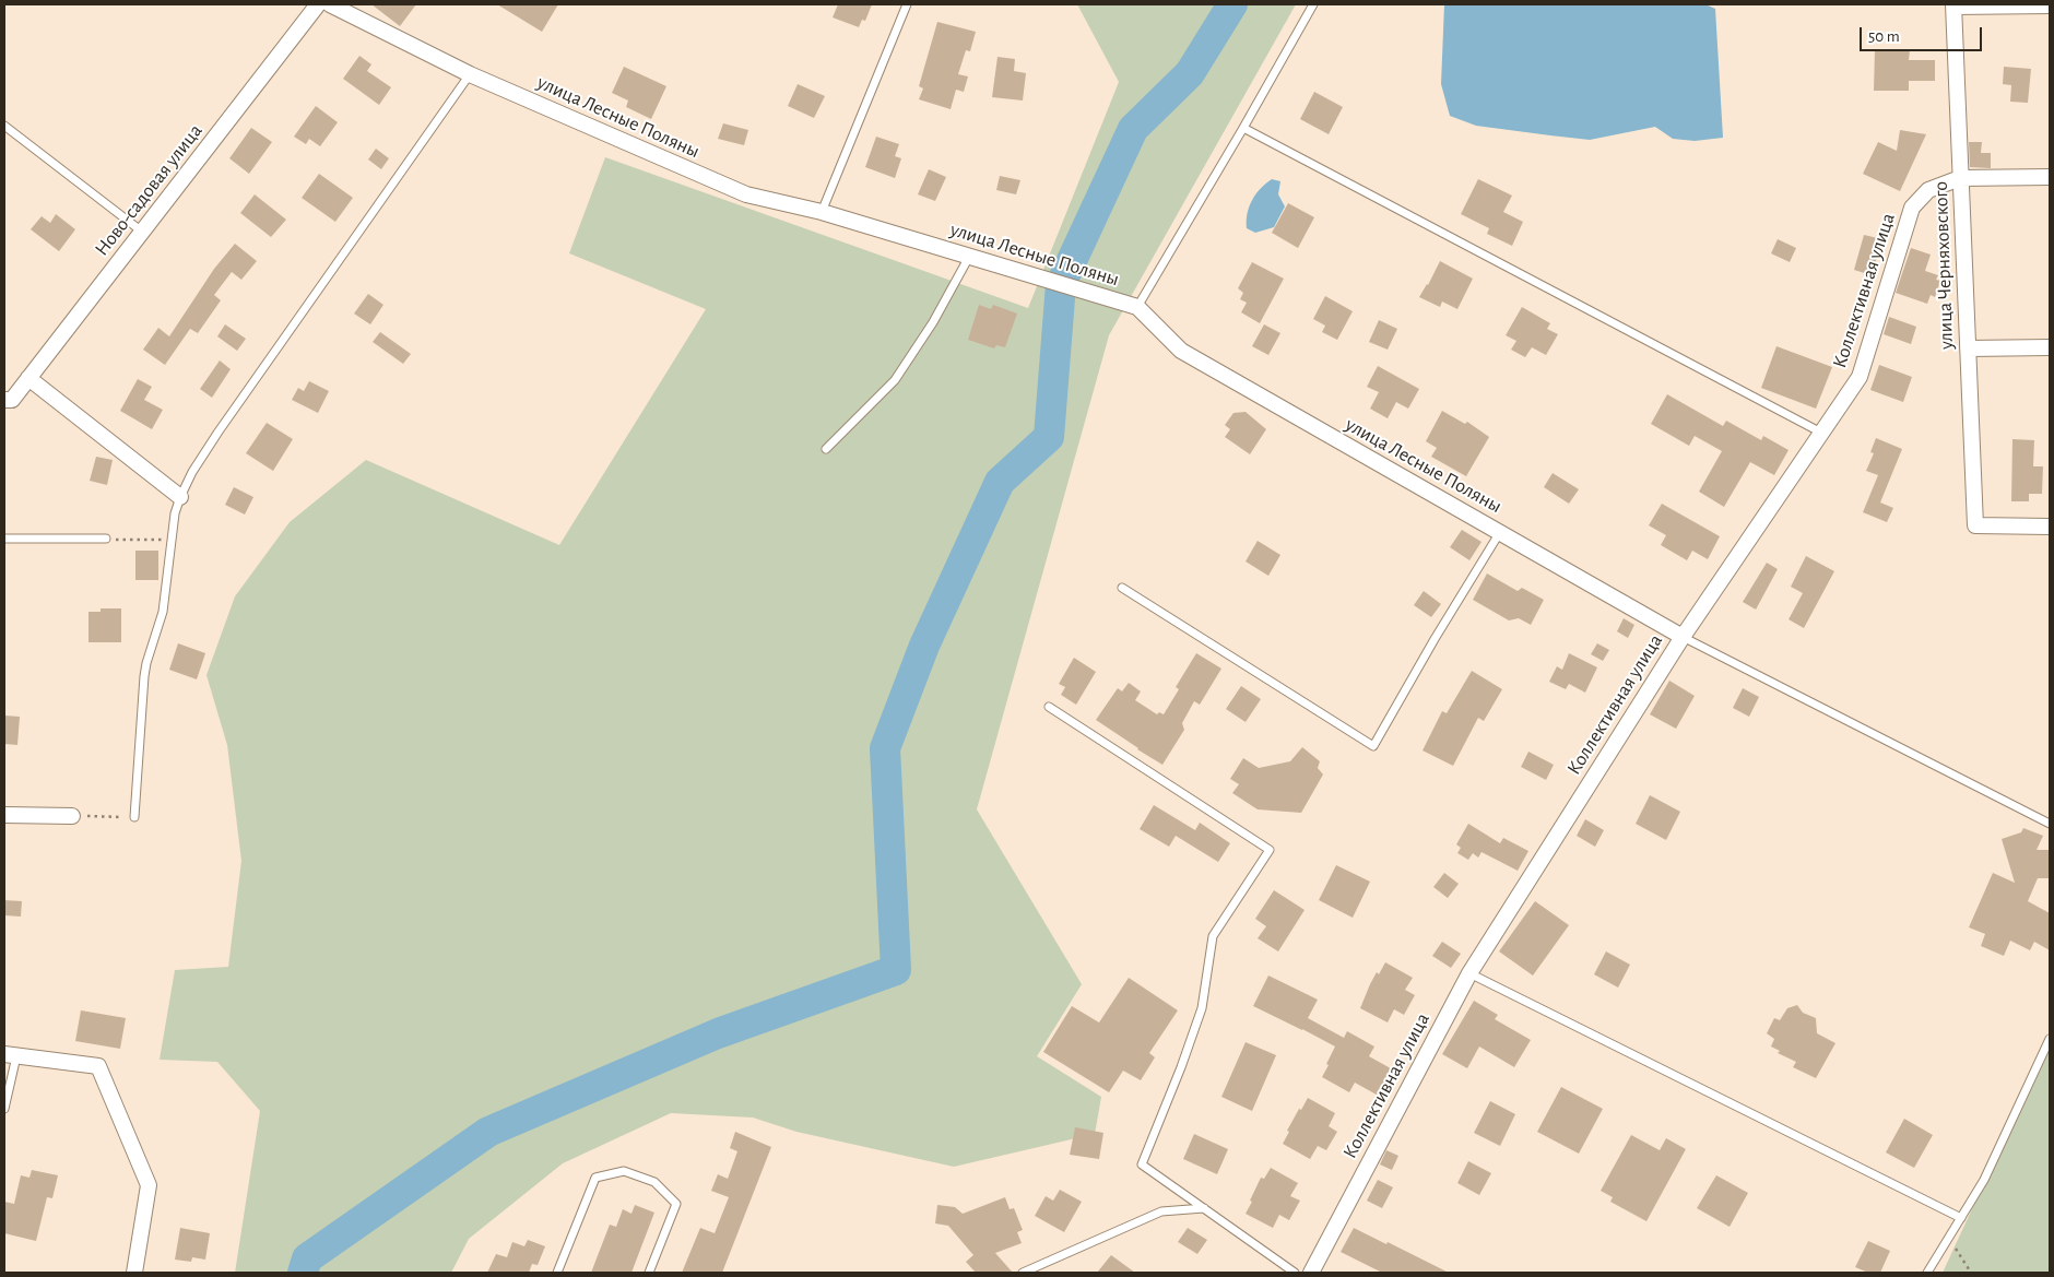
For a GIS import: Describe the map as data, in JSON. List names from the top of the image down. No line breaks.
{"streets":{"street":["улица Лесные Поляны","Ново-садовая улица","улица Черняховского","Коллективная улица"]},"crossings":[["улица Лесные Поляны","Коллективная улица"],["улица Черняховского","Коллективная улица"]],"scale_bar":"50 m"}
